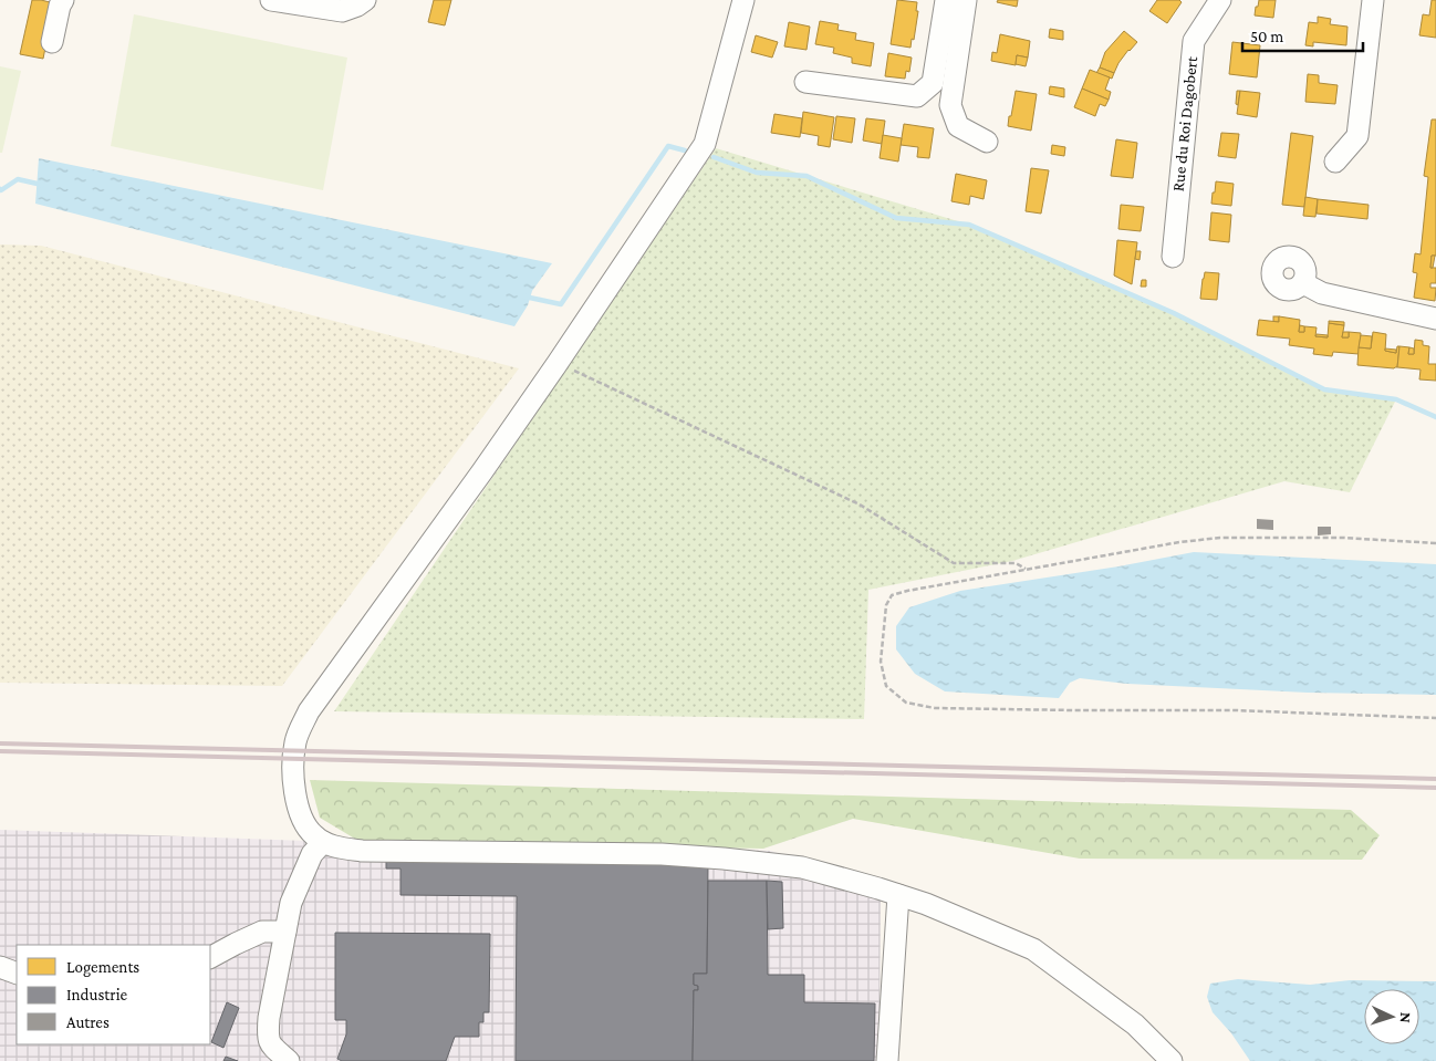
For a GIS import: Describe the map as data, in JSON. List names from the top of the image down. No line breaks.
{"streets":{"street":["Rue du Roi Dagobert"]},"legend":["Logements","Industrie","Autres"],"scale_bar":"50 m","north":"right"}
